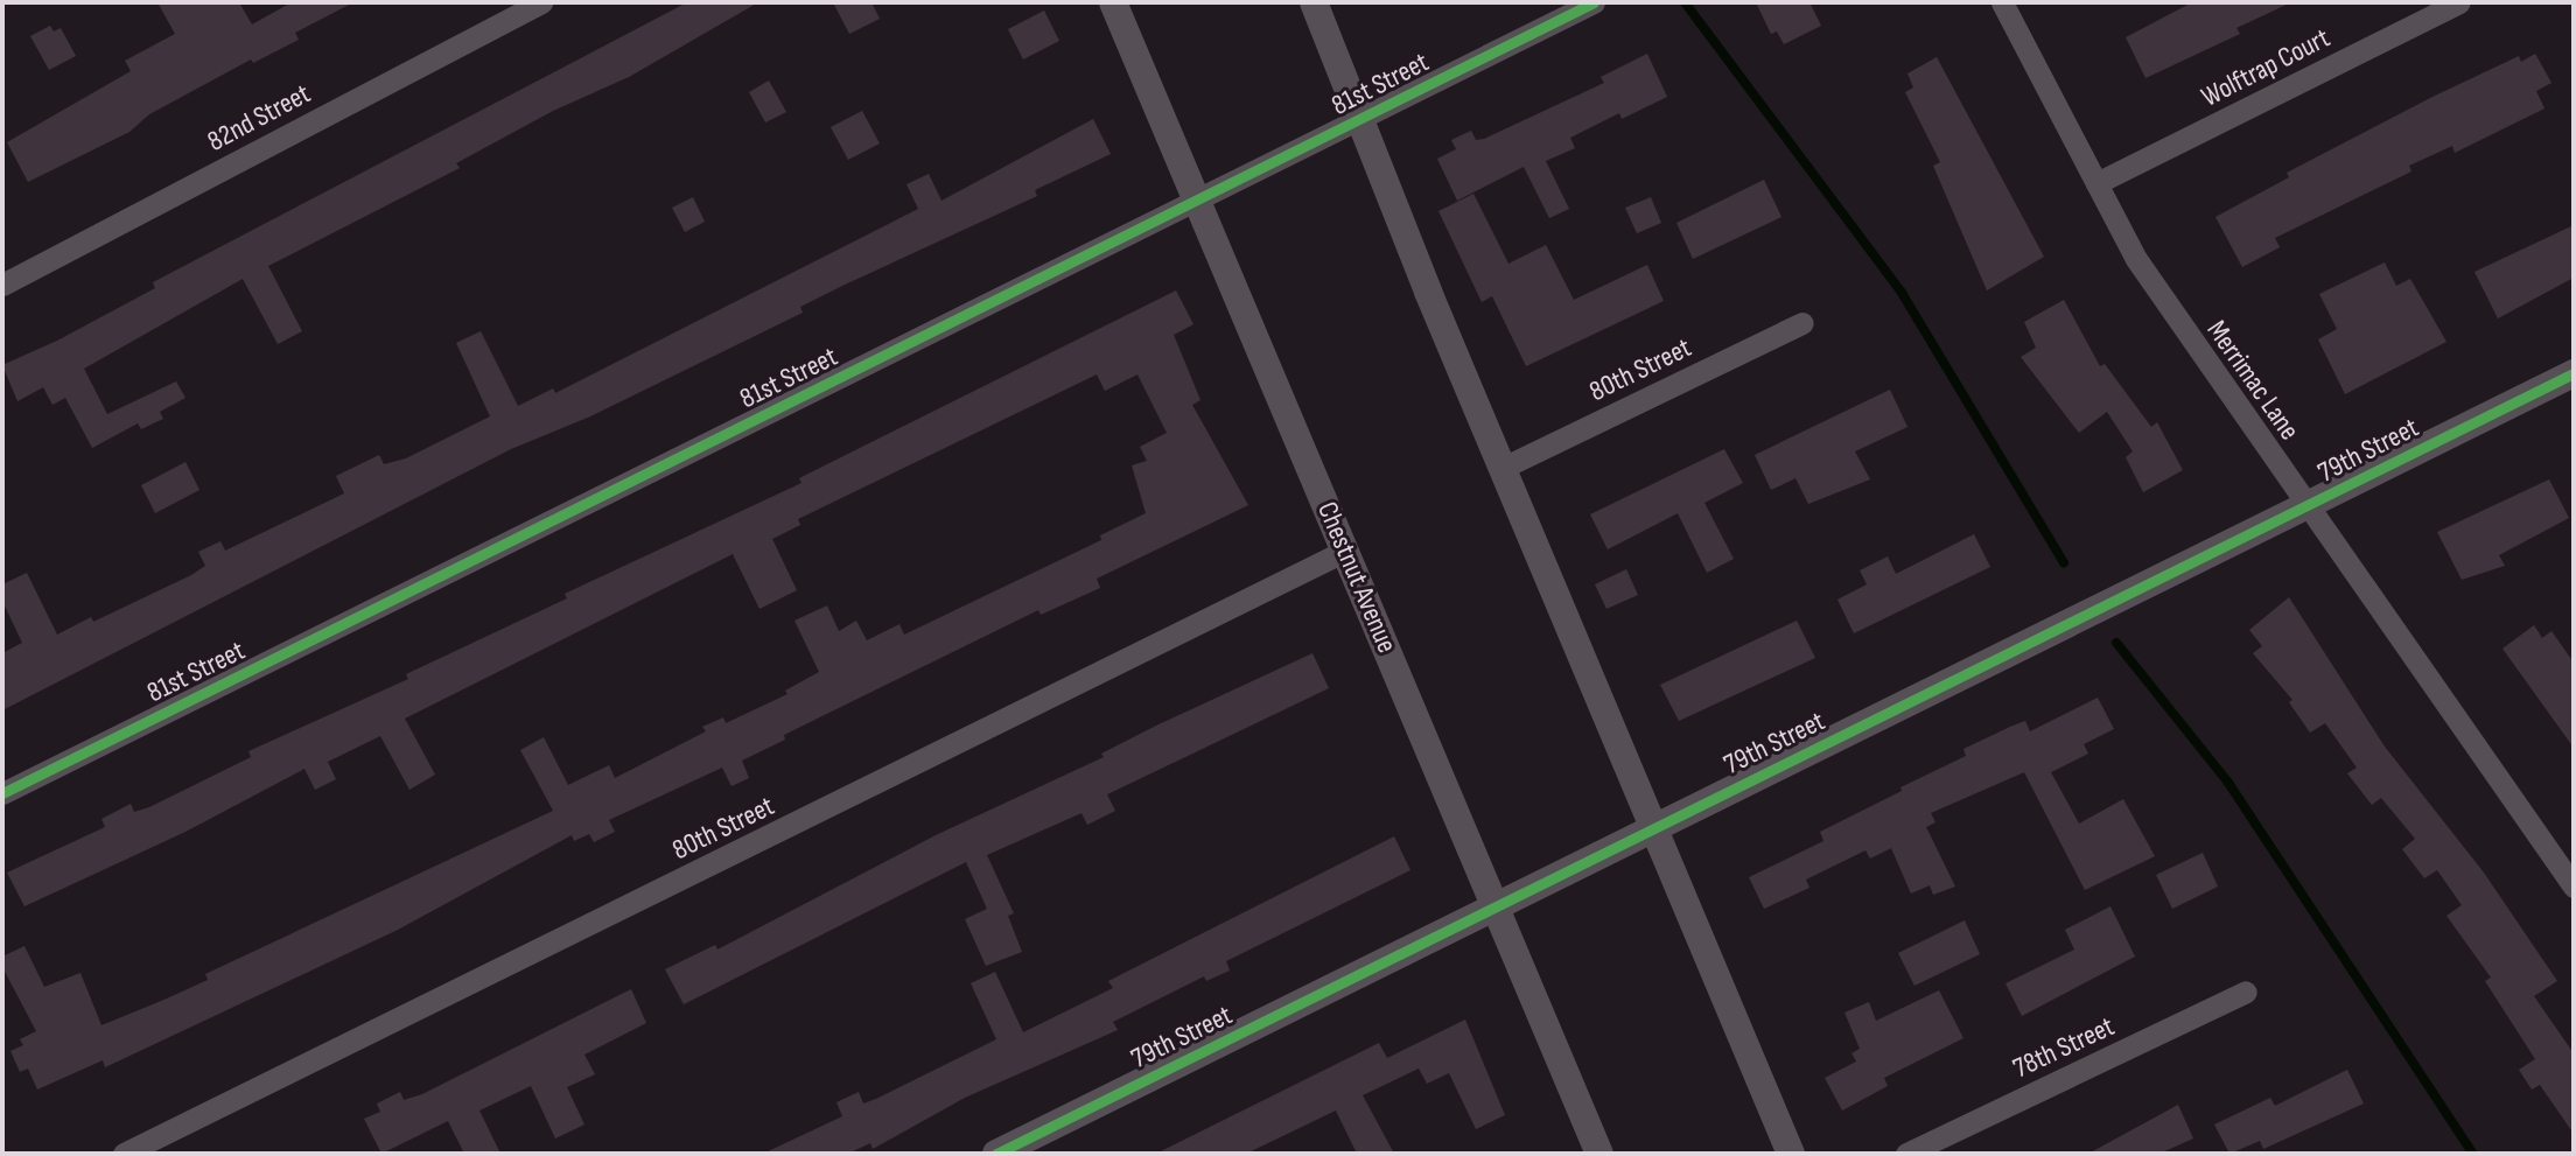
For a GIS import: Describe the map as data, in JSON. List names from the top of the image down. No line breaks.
{"streets":{"street":["Wolftrap Court","81st Street","82nd Street","80th Street","Merrimac Lane","79th Street","Chestnut Avenue","78th Street"]},"crossings":[["Wolftrap Court","Merrimac Lane"],["81st Street","Chestnut Avenue"],["80th Street","Chestnut Avenue"],["Merrimac Lane","79th Street"],["79th Street","Chestnut Avenue"]]}
